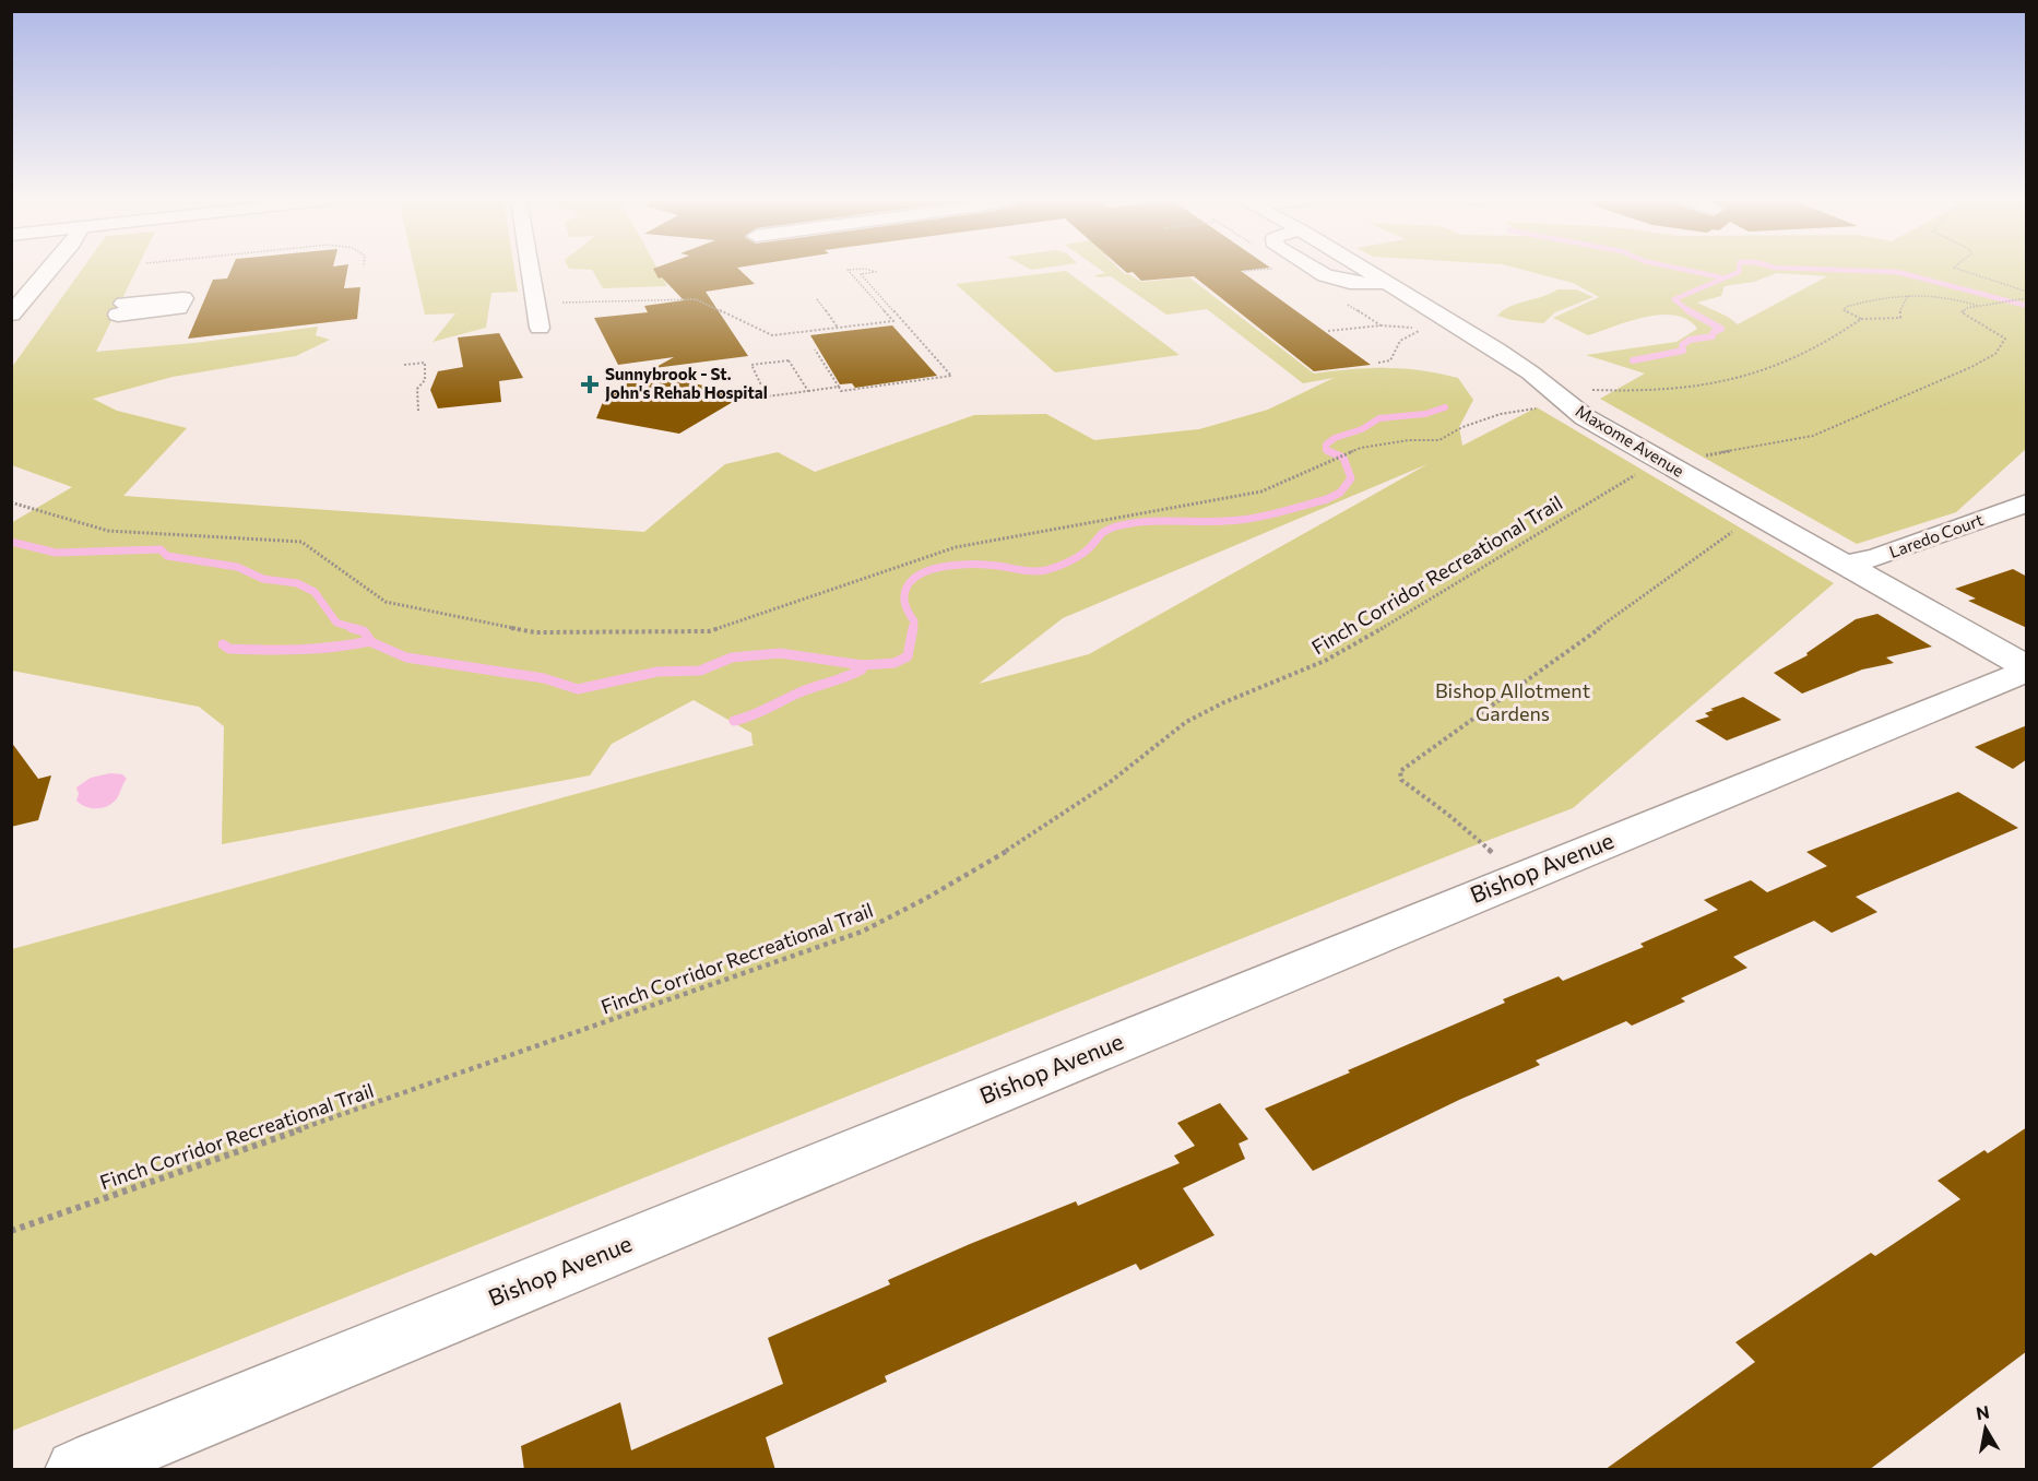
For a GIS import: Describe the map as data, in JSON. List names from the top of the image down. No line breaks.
{"streets":{"street":["Maxome Avenue","Laredo Court","Bishop Avenue"],"path":["Finch Corridor Recreational Trail"]},"crossings":[["Maxome Avenue","Laredo Court"],["Maxome Avenue","Bishop Avenue"]],"parks":["Bishop Allotment Gardens"],"places":{"health":["Sunnybrook - St. John's Rehab Hospital"]},"north":"top"}
